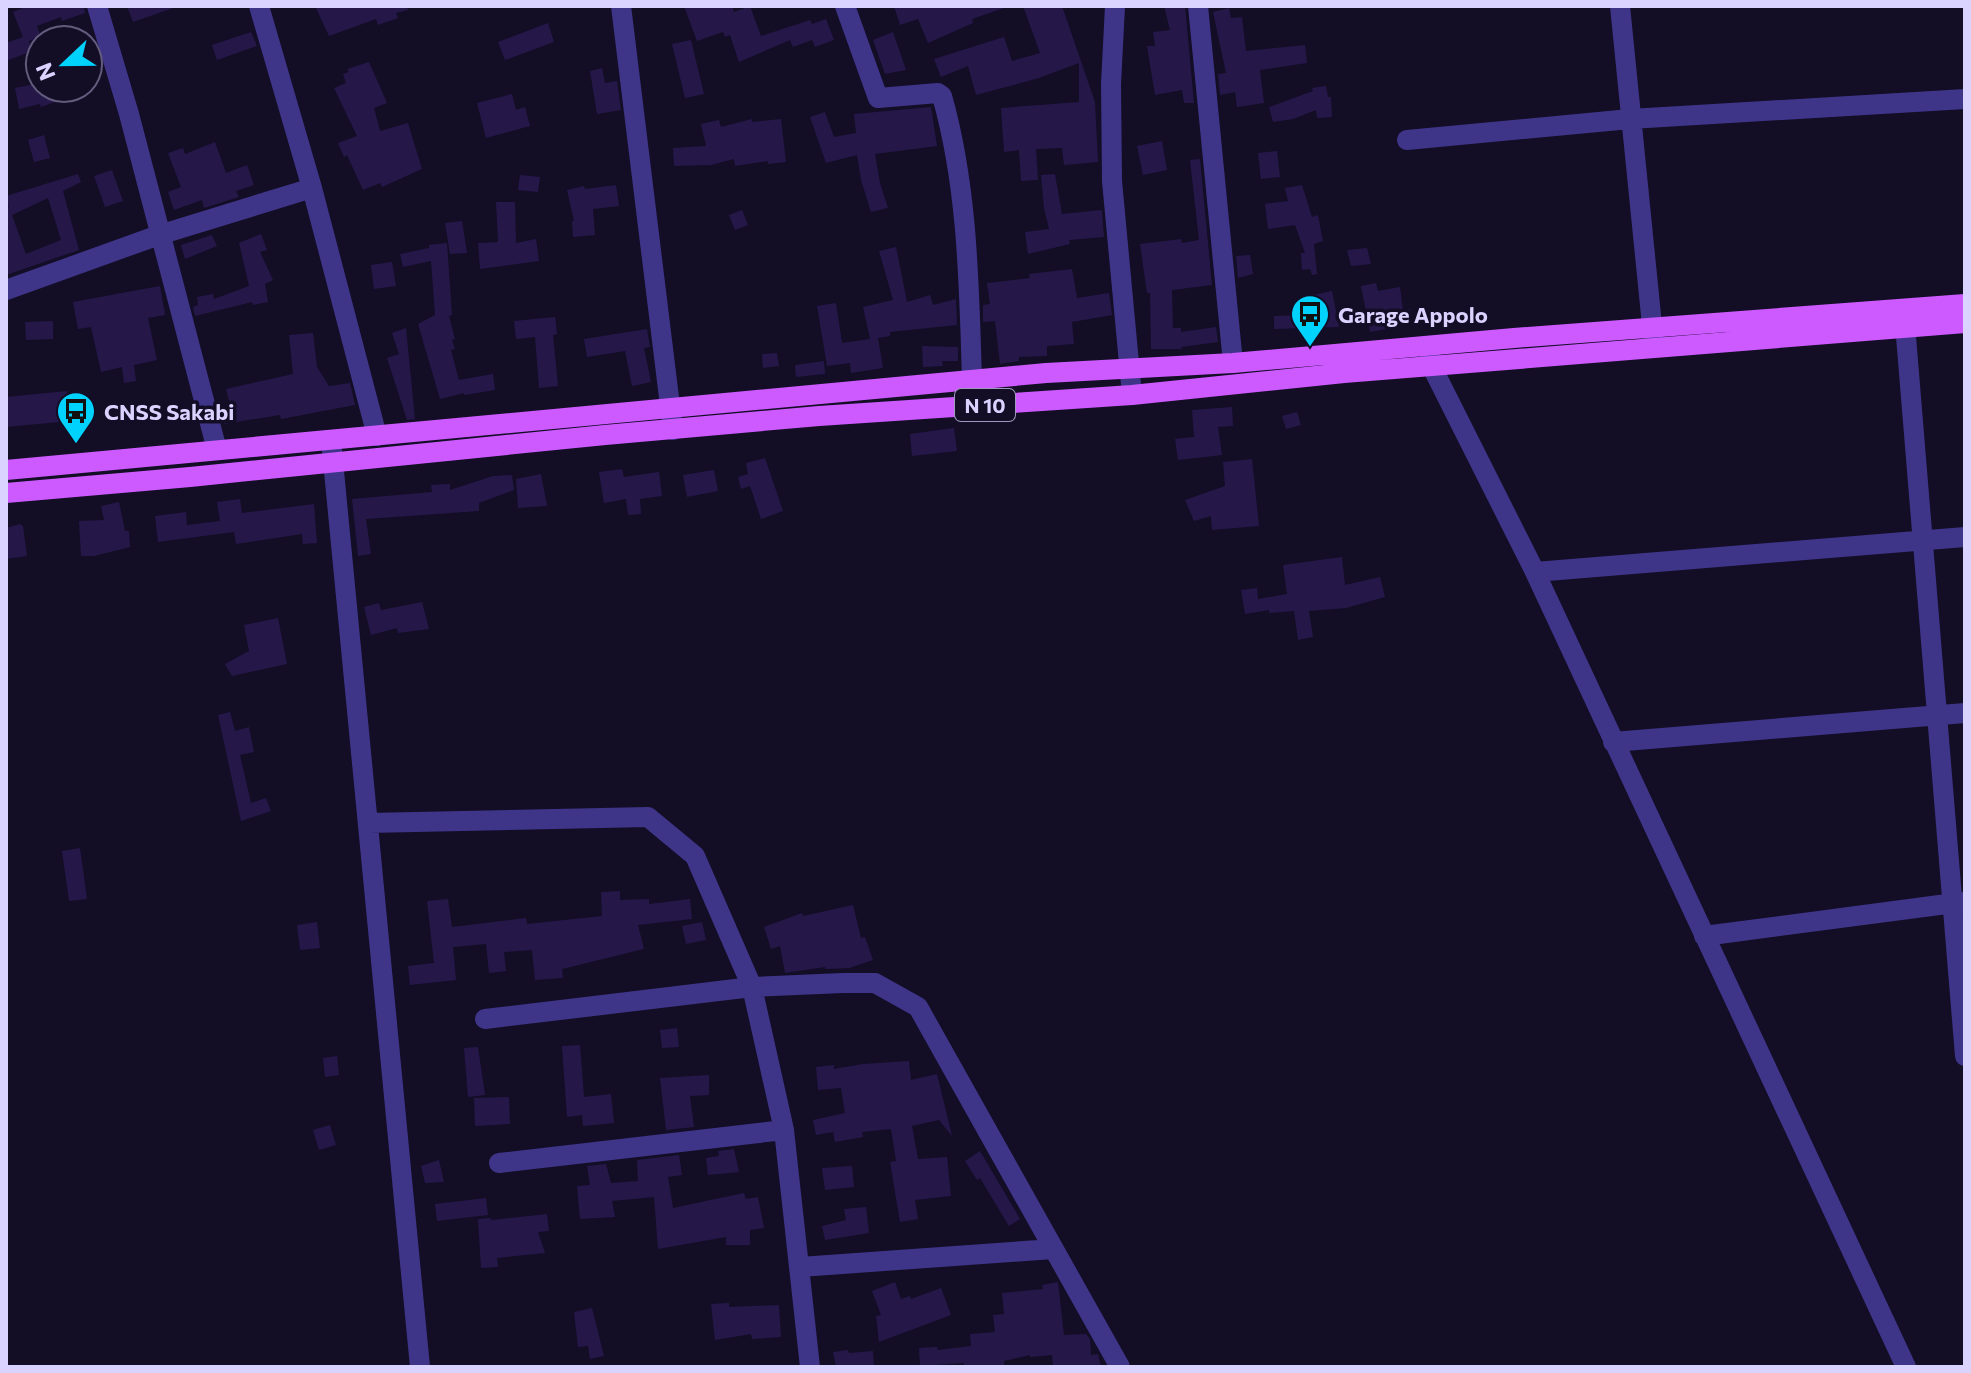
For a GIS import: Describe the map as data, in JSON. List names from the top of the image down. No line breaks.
{"streets":{"main road":["N 10"]},"places":{"bus stop":["Garage Appolo","CNSS Sakabi"]},"north":"left"}
